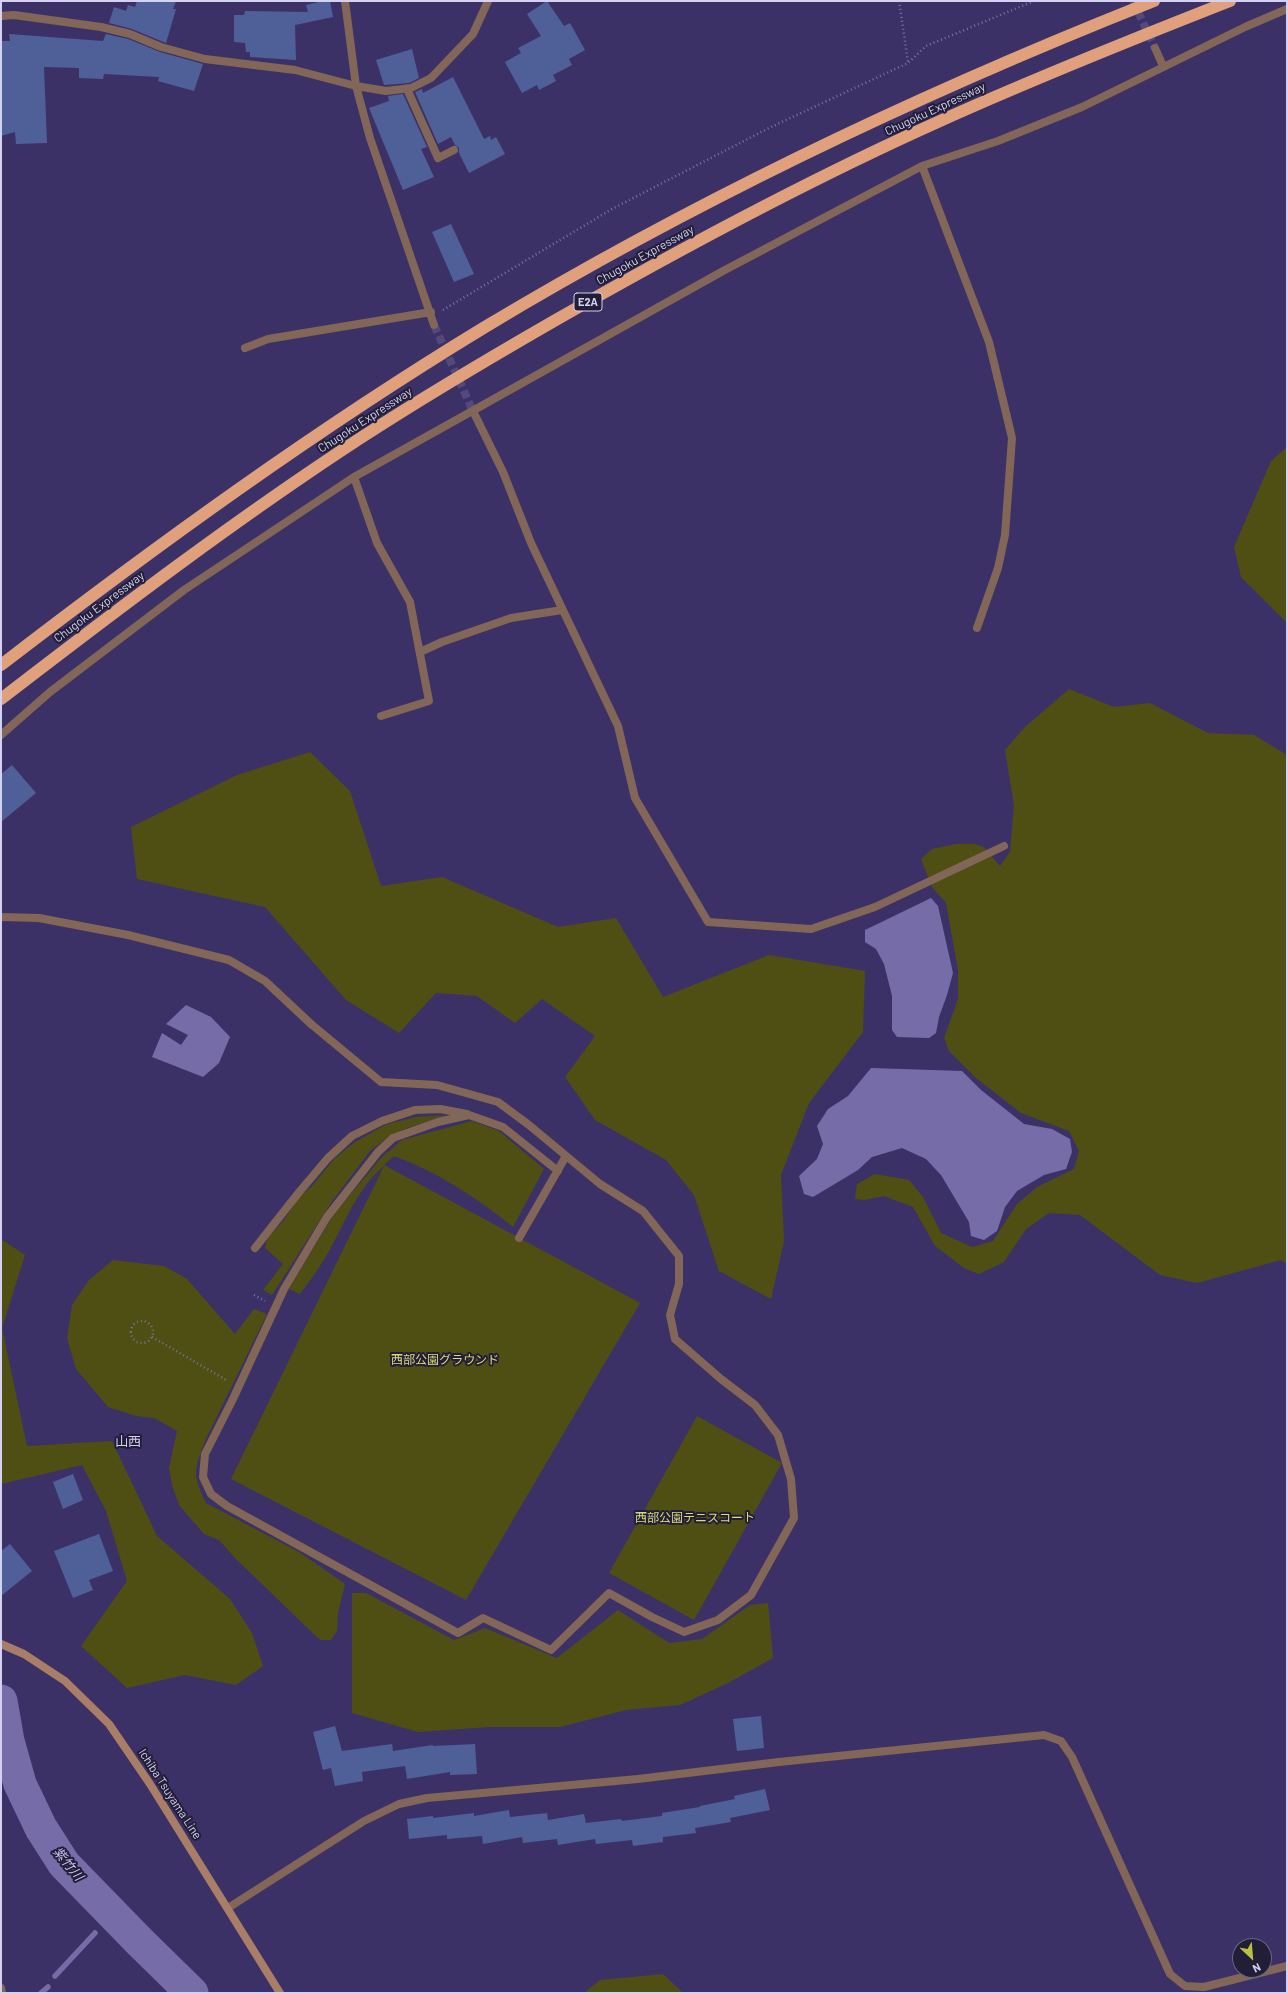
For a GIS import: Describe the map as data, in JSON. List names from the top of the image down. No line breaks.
{"streets":{"highway":["Chugoku Expressway","E2A"],"main road":["Ichiba Tsuyama Line"]},"districts":["山西"],"water":["紫竹川"],"parks":["西部公園グラウンド","西部公園テニスコート"],"north":"bottom right"}
